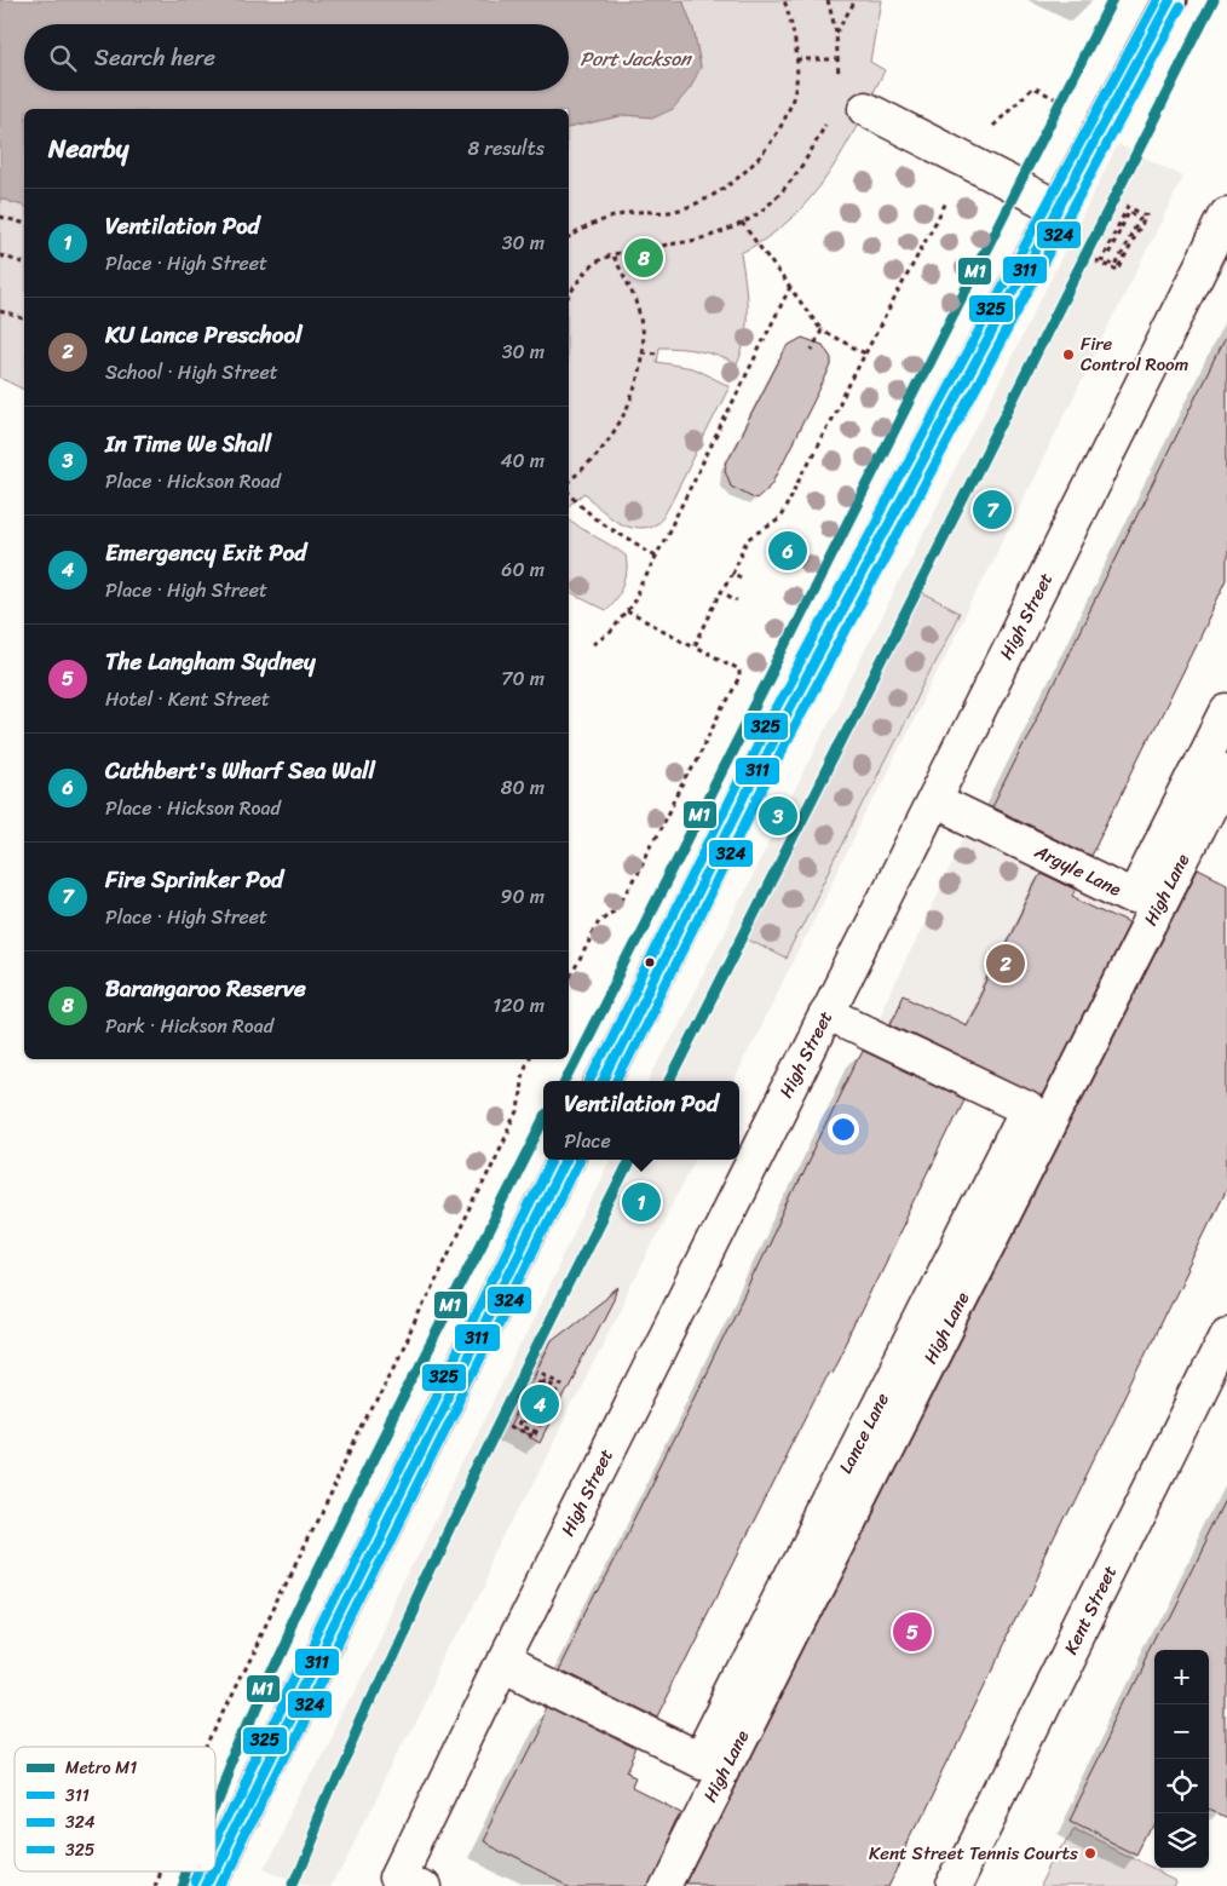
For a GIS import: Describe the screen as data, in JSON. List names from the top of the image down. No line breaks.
{"streets":{"street":["High Street","Argyle Lane","High Lane","Lance Lane","Kent Street"]},"crossings":[["High Street","Argyle Lane"],["High Street","Lance Lane"]],"water":["Port Jackson"],"places":["Fire Control Room","Kent Street Tennis Courts"],"lines":["metro line M1","transit line 311","transit line 325","transit line 324"],"legend":["Metro M1","311","324","325"],"page":{"search":"Search here","heading":["Nearby","8 results"],"list":[{"mark":"1","name":"Ventilation Pod","note":"Place · High Street","value":"30 m"},{"mark":"2","name":"KU Lance Preschool","note":"School · High Street","value":"30 m"},{"mark":"3","name":"In Time We Shall","note":"Place · Hickson Road","value":"40 m"},{"mark":"4","name":"Emergency Exit Pod","note":"Place · High Street","value":"60 m"},{"mark":"5","name":"The Langham Sydney","note":"Hotel · Kent Street","value":"70 m"},{"mark":"6","name":"Cuthbert's Wharf Sea Wall","note":"Place · Hickson Road","value":"80 m"},{"mark":"7","name":"Fire Sprinker Pod","note":"Place · High Street","value":"90 m"},{"mark":"8","name":"Barangaroo Reserve","note":"Park · Hickson Road","value":"120 m"}],"pins":["8","7","6","3","2","1","4","5"],"popup":["Ventilation Pod","Place"],"map_buttons":["+","−"]}}
